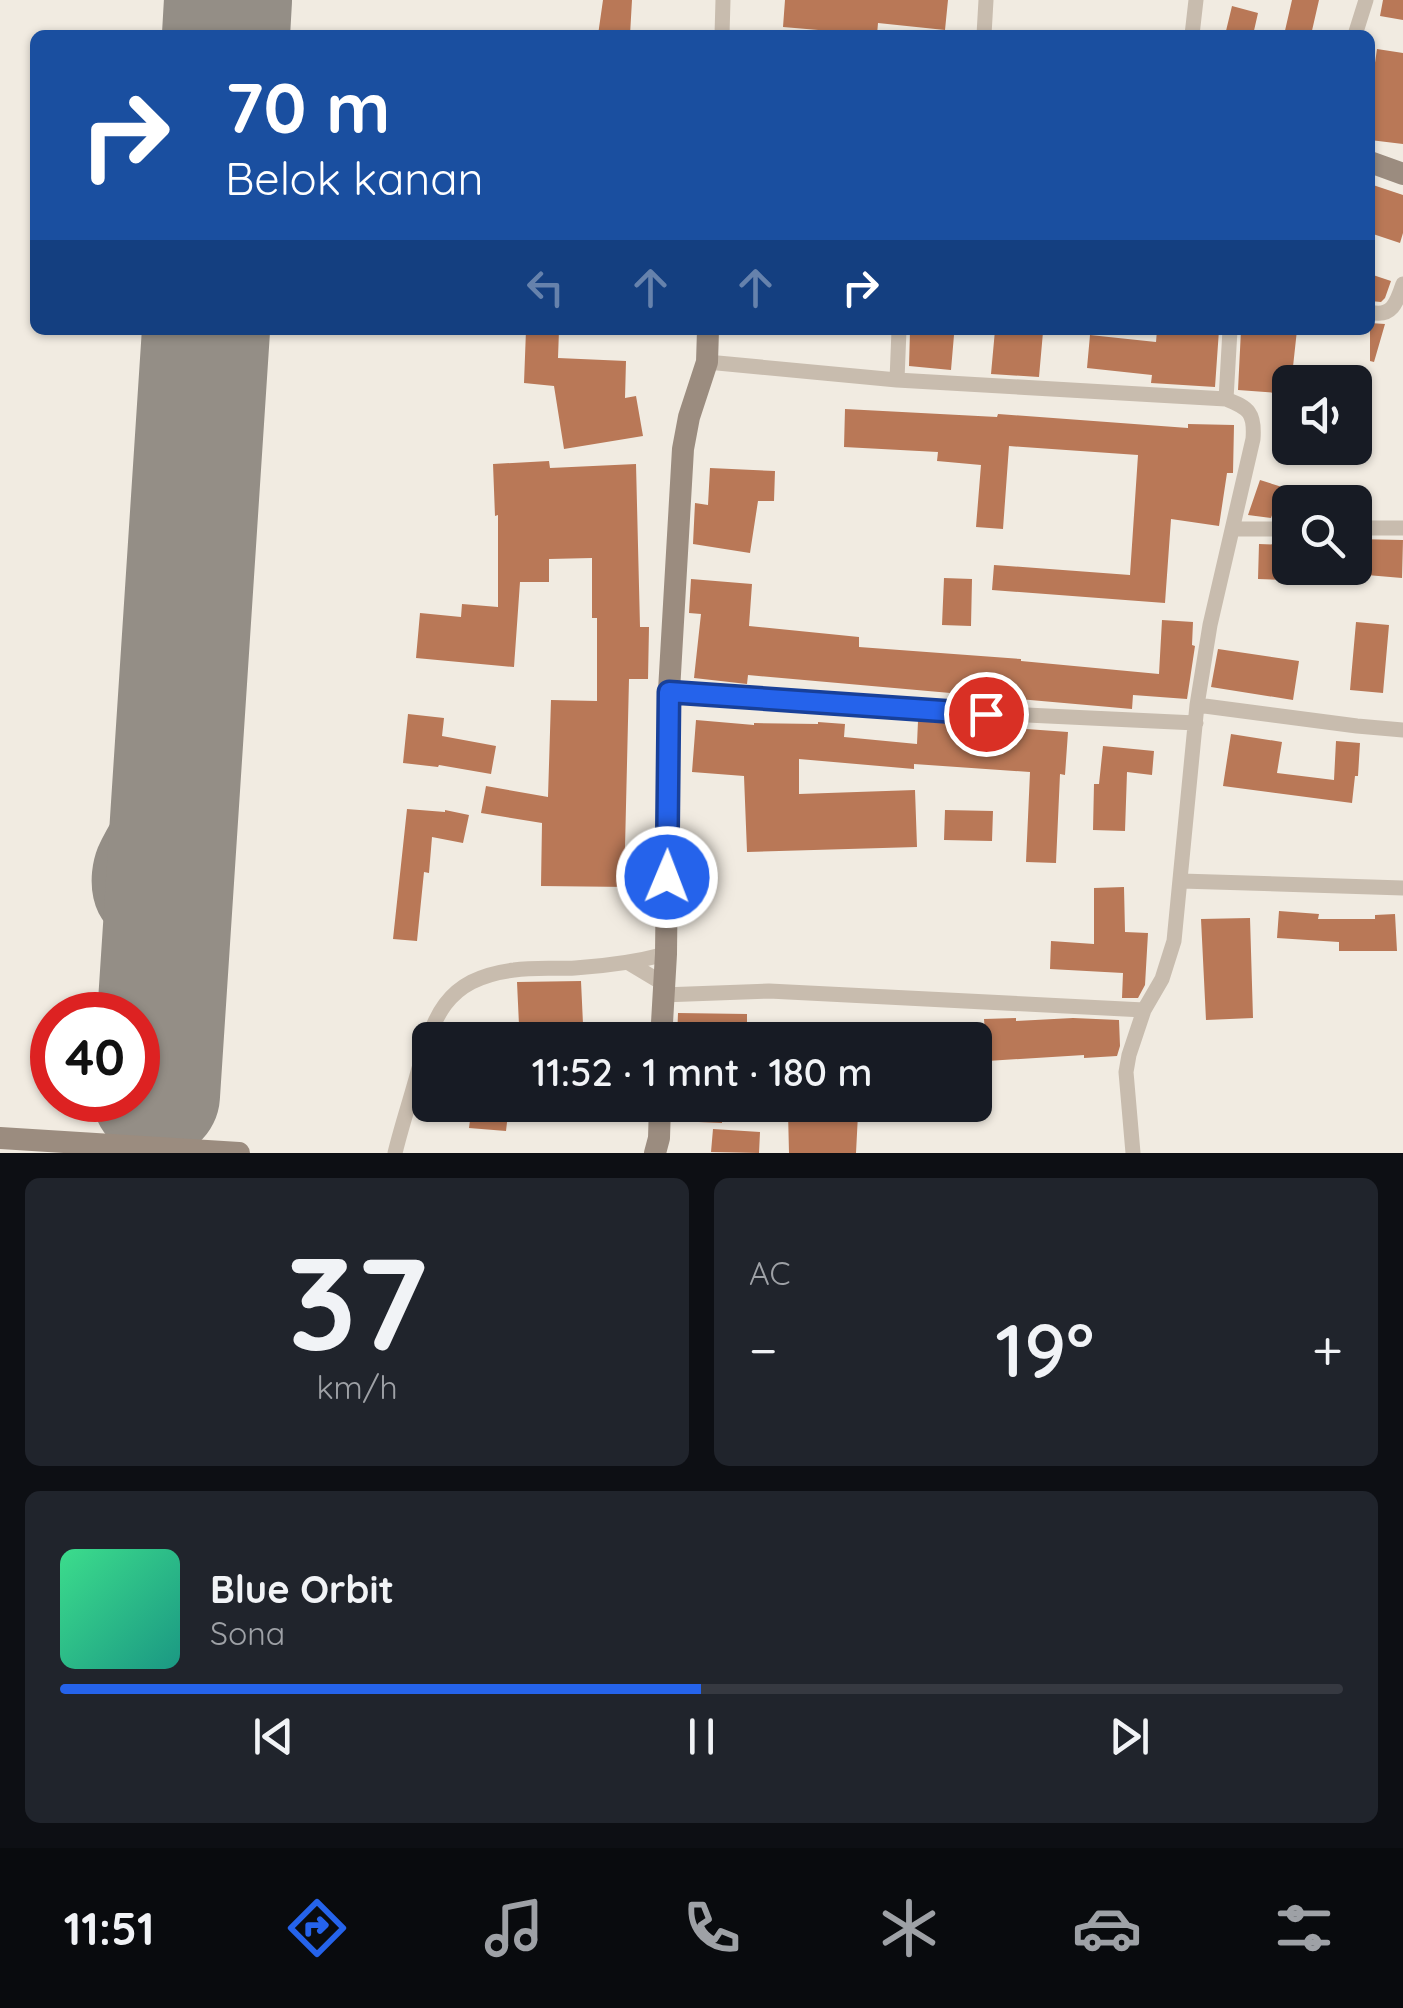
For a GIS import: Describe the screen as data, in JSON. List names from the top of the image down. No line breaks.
{"page":{"turn":["70 m","Belok kanan"],"limit":"40","trip":"11:52 · 1 mnt · 180 m","tile":[["37","km/h"],"AC"],"heat":["−","19°","+"],"song":["Blue Orbit","Sona"],"tabs":"11:51"}}
